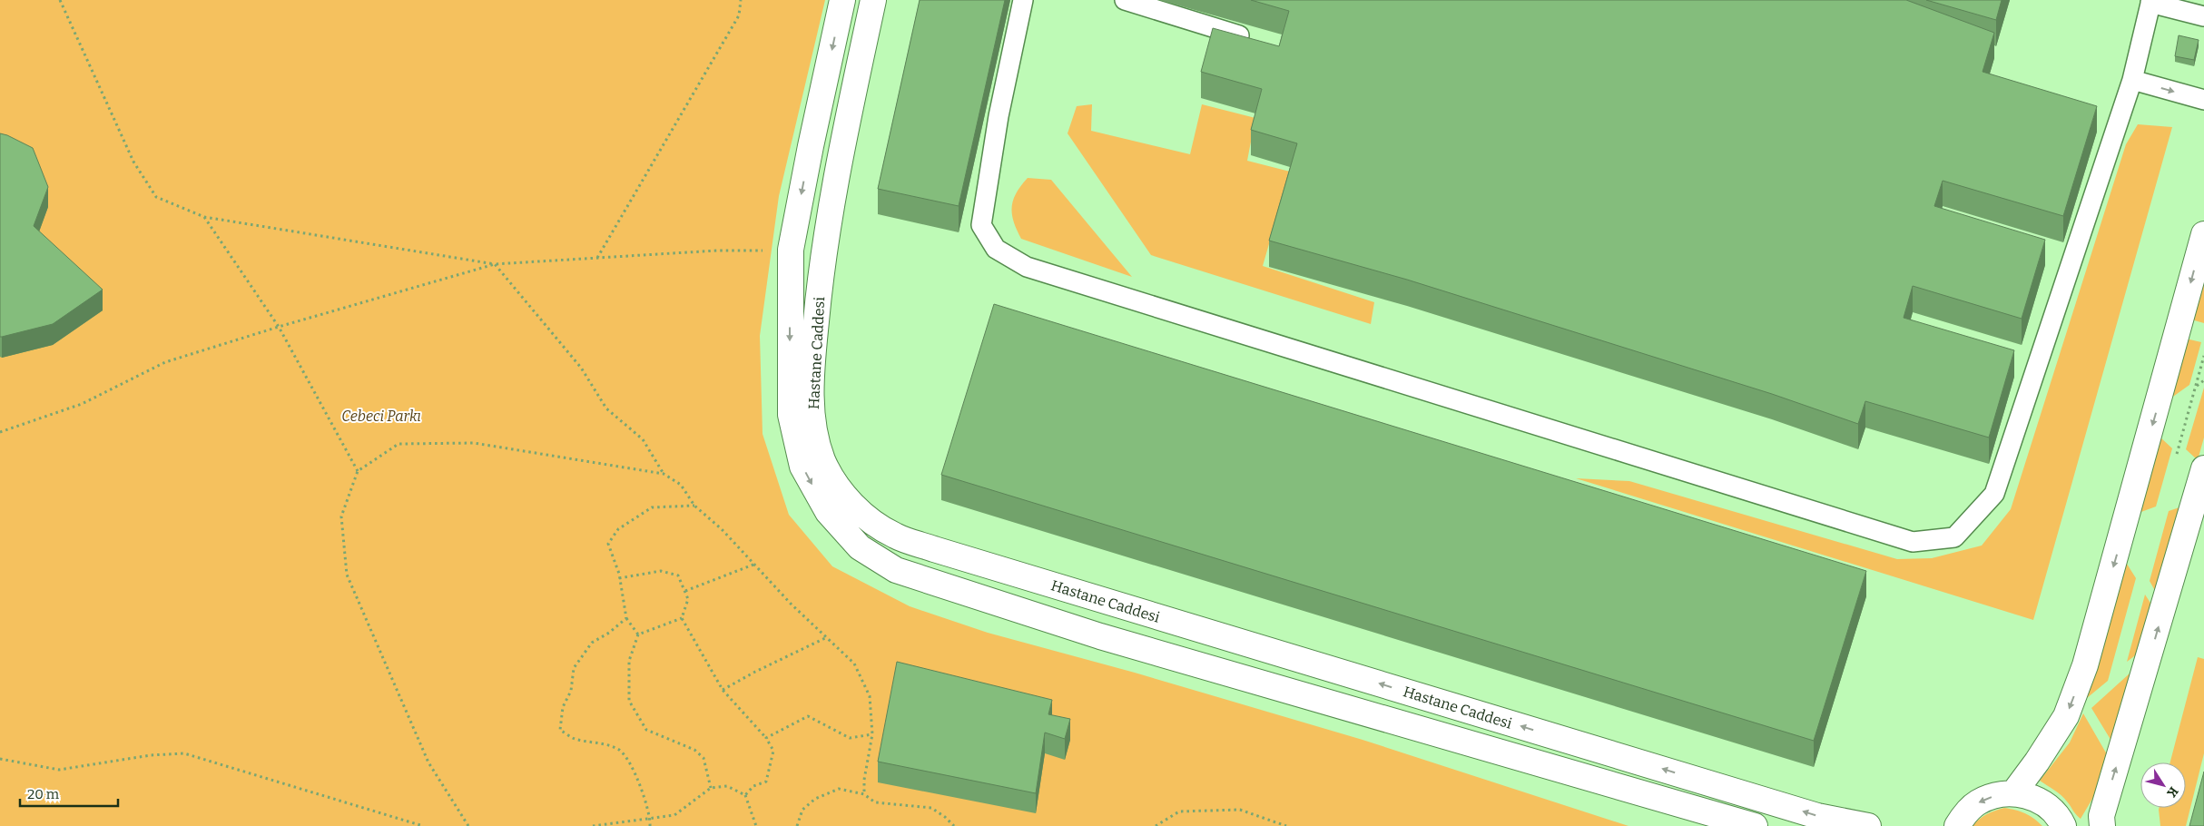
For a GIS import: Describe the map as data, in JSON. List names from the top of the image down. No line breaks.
{"streets":{"main road":["Hastane Caddesi"]},"parks":["Cebeci Parkı"],"scale_bar":"20 m","north":"bottom right"}
